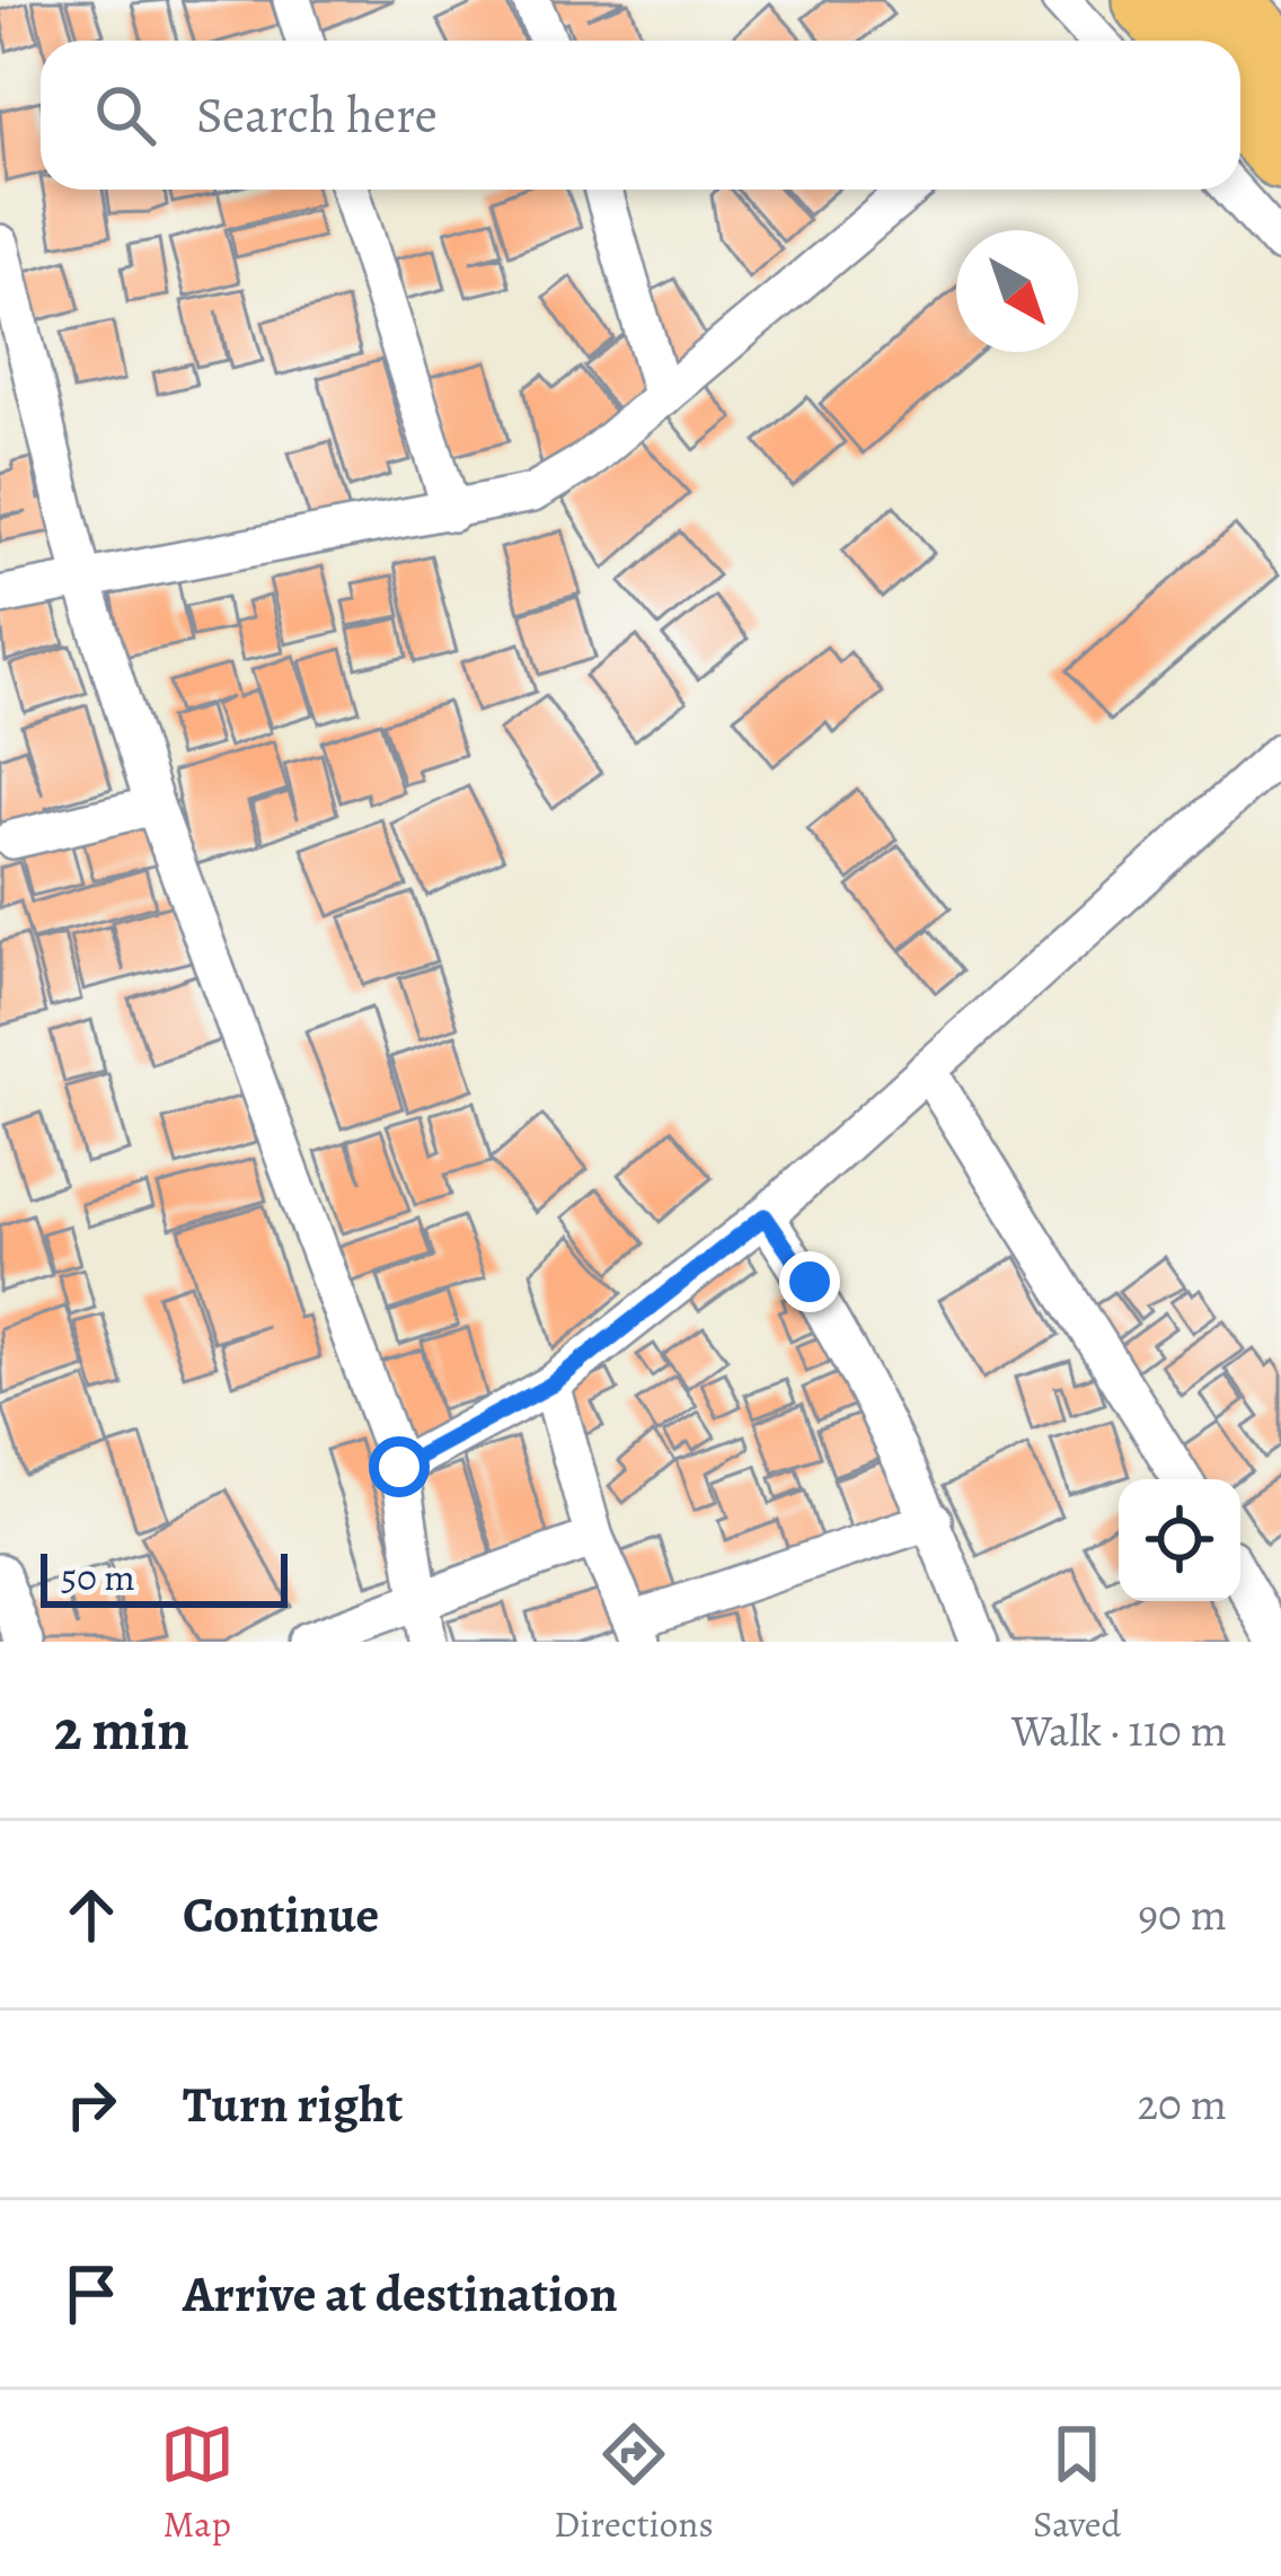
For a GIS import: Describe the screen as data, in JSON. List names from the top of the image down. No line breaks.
{"scale_bar":"50 m","north":"bottom right","page":{"search":"Search here","scale":"50 m","heading":["2 min","Walk · 110 m"],"list":[["Continue","90 m"],["Turn right","20 m"],"Arrive at destination"],"nav":["Map","Directions","Saved"]}}
